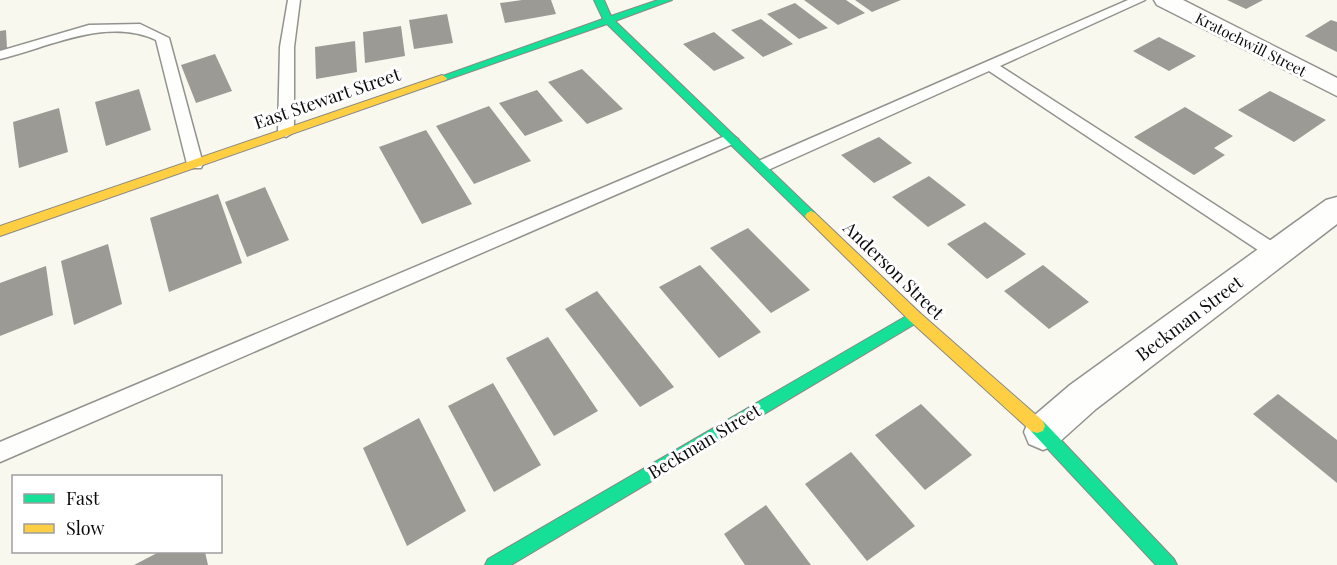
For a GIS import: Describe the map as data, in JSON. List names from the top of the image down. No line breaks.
{"streets":{"street":["Kratochwill Street","East Stewart Street","Anderson Street","Beckman Street"]},"crossings":[["East Stewart Street","Anderson Street"],["Anderson Street","Beckman Street"]],"legend":["Fast","Slow"]}
